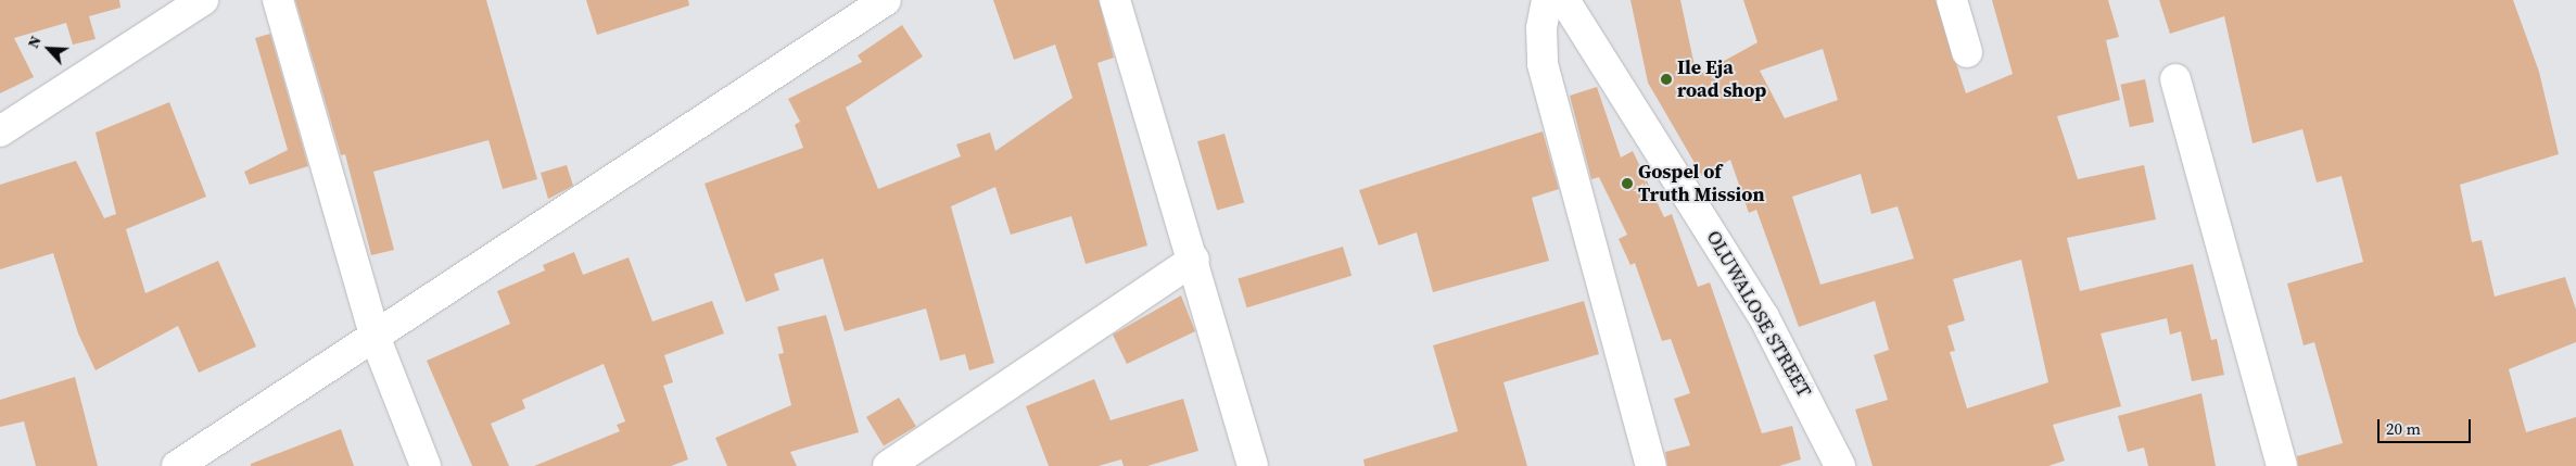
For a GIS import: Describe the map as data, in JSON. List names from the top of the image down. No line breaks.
{"streets":{"street":["OLUWALOSE STREET"]},"places":["Ile Eja road shop","Gospel of Truth Mission"],"scale_bar":"20 m","north":"top left"}
